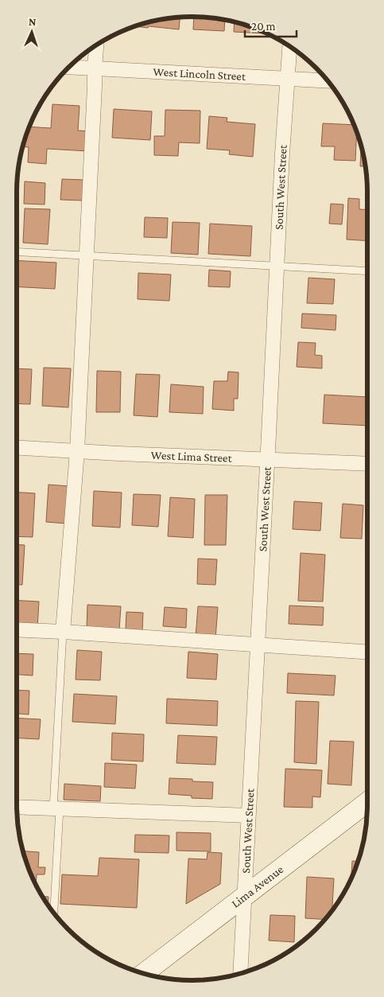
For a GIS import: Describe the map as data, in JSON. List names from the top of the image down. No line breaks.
{"streets":{"main road":["Lima Avenue"],"street":["West Lincoln Street","South West Street","West Lima Street"]},"crossings":[["West Lincoln Street","South West Street"],["South West Street","West Lima Street"],["South West Street","Lima Avenue"]],"scale_bar":"20 m","north":"top"}
